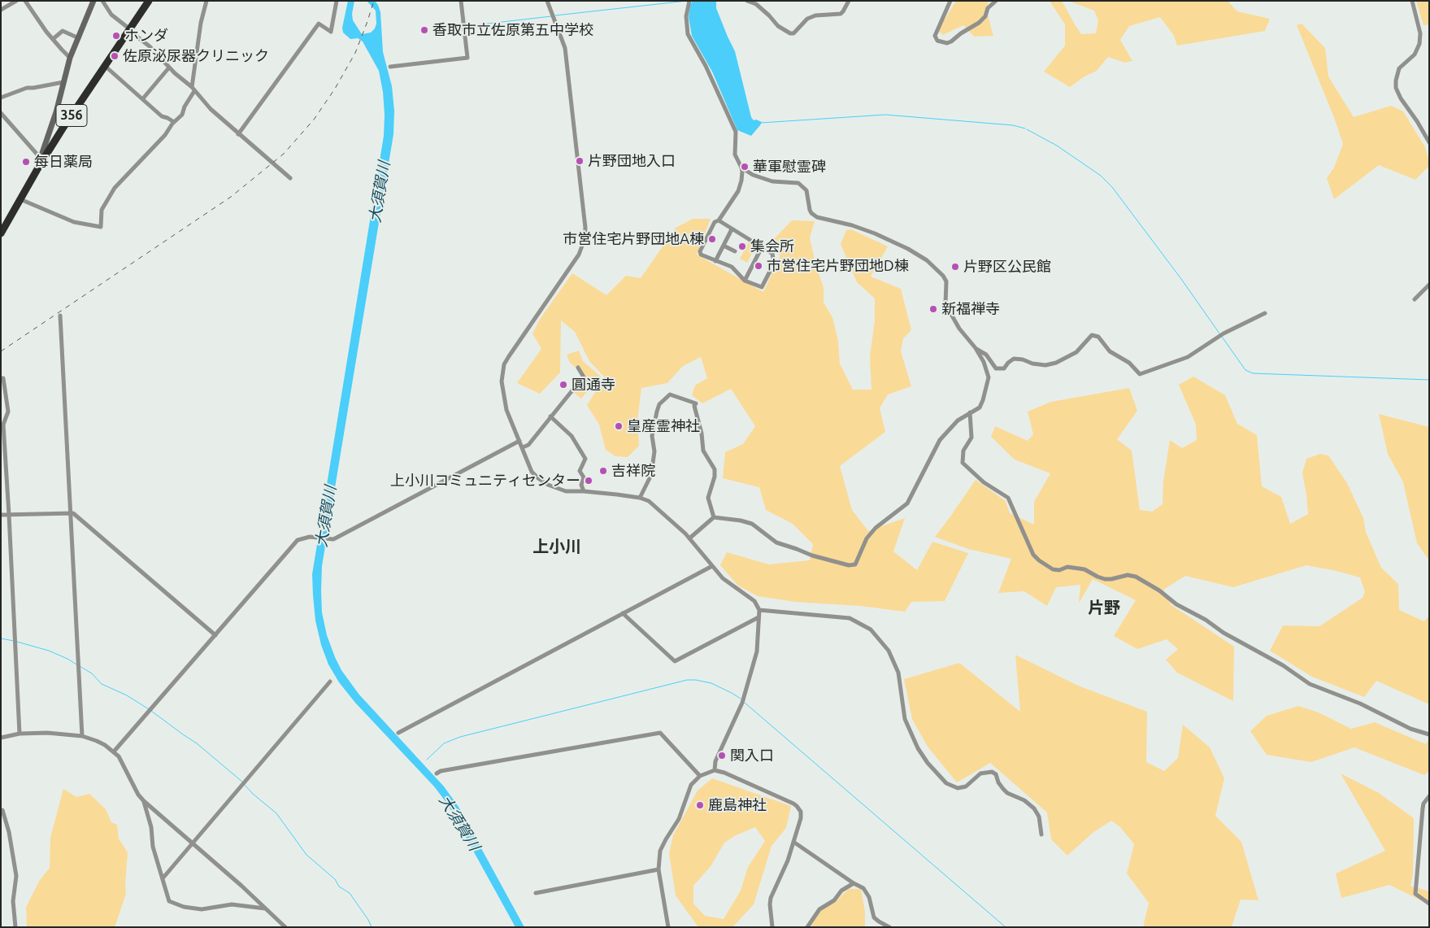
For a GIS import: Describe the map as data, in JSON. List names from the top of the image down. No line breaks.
{"streets":{"highway":["356"]},"districts":["上小川","片野"],"water":["大須賀川"],"places":["香取市立佐原第五中学校","ホンダ","佐原泌尿器クリニック","片野団地入口","每日薬局","華軍慰霊碑","市営住宅片野団地A棟","集会所","市営住宅片野団地D棟","片野区公民館","新福禅寺","圓通寺","皇産霊神社","吉祥院","上小川コミュニティセンター","関入口","鹿島神社"]}
